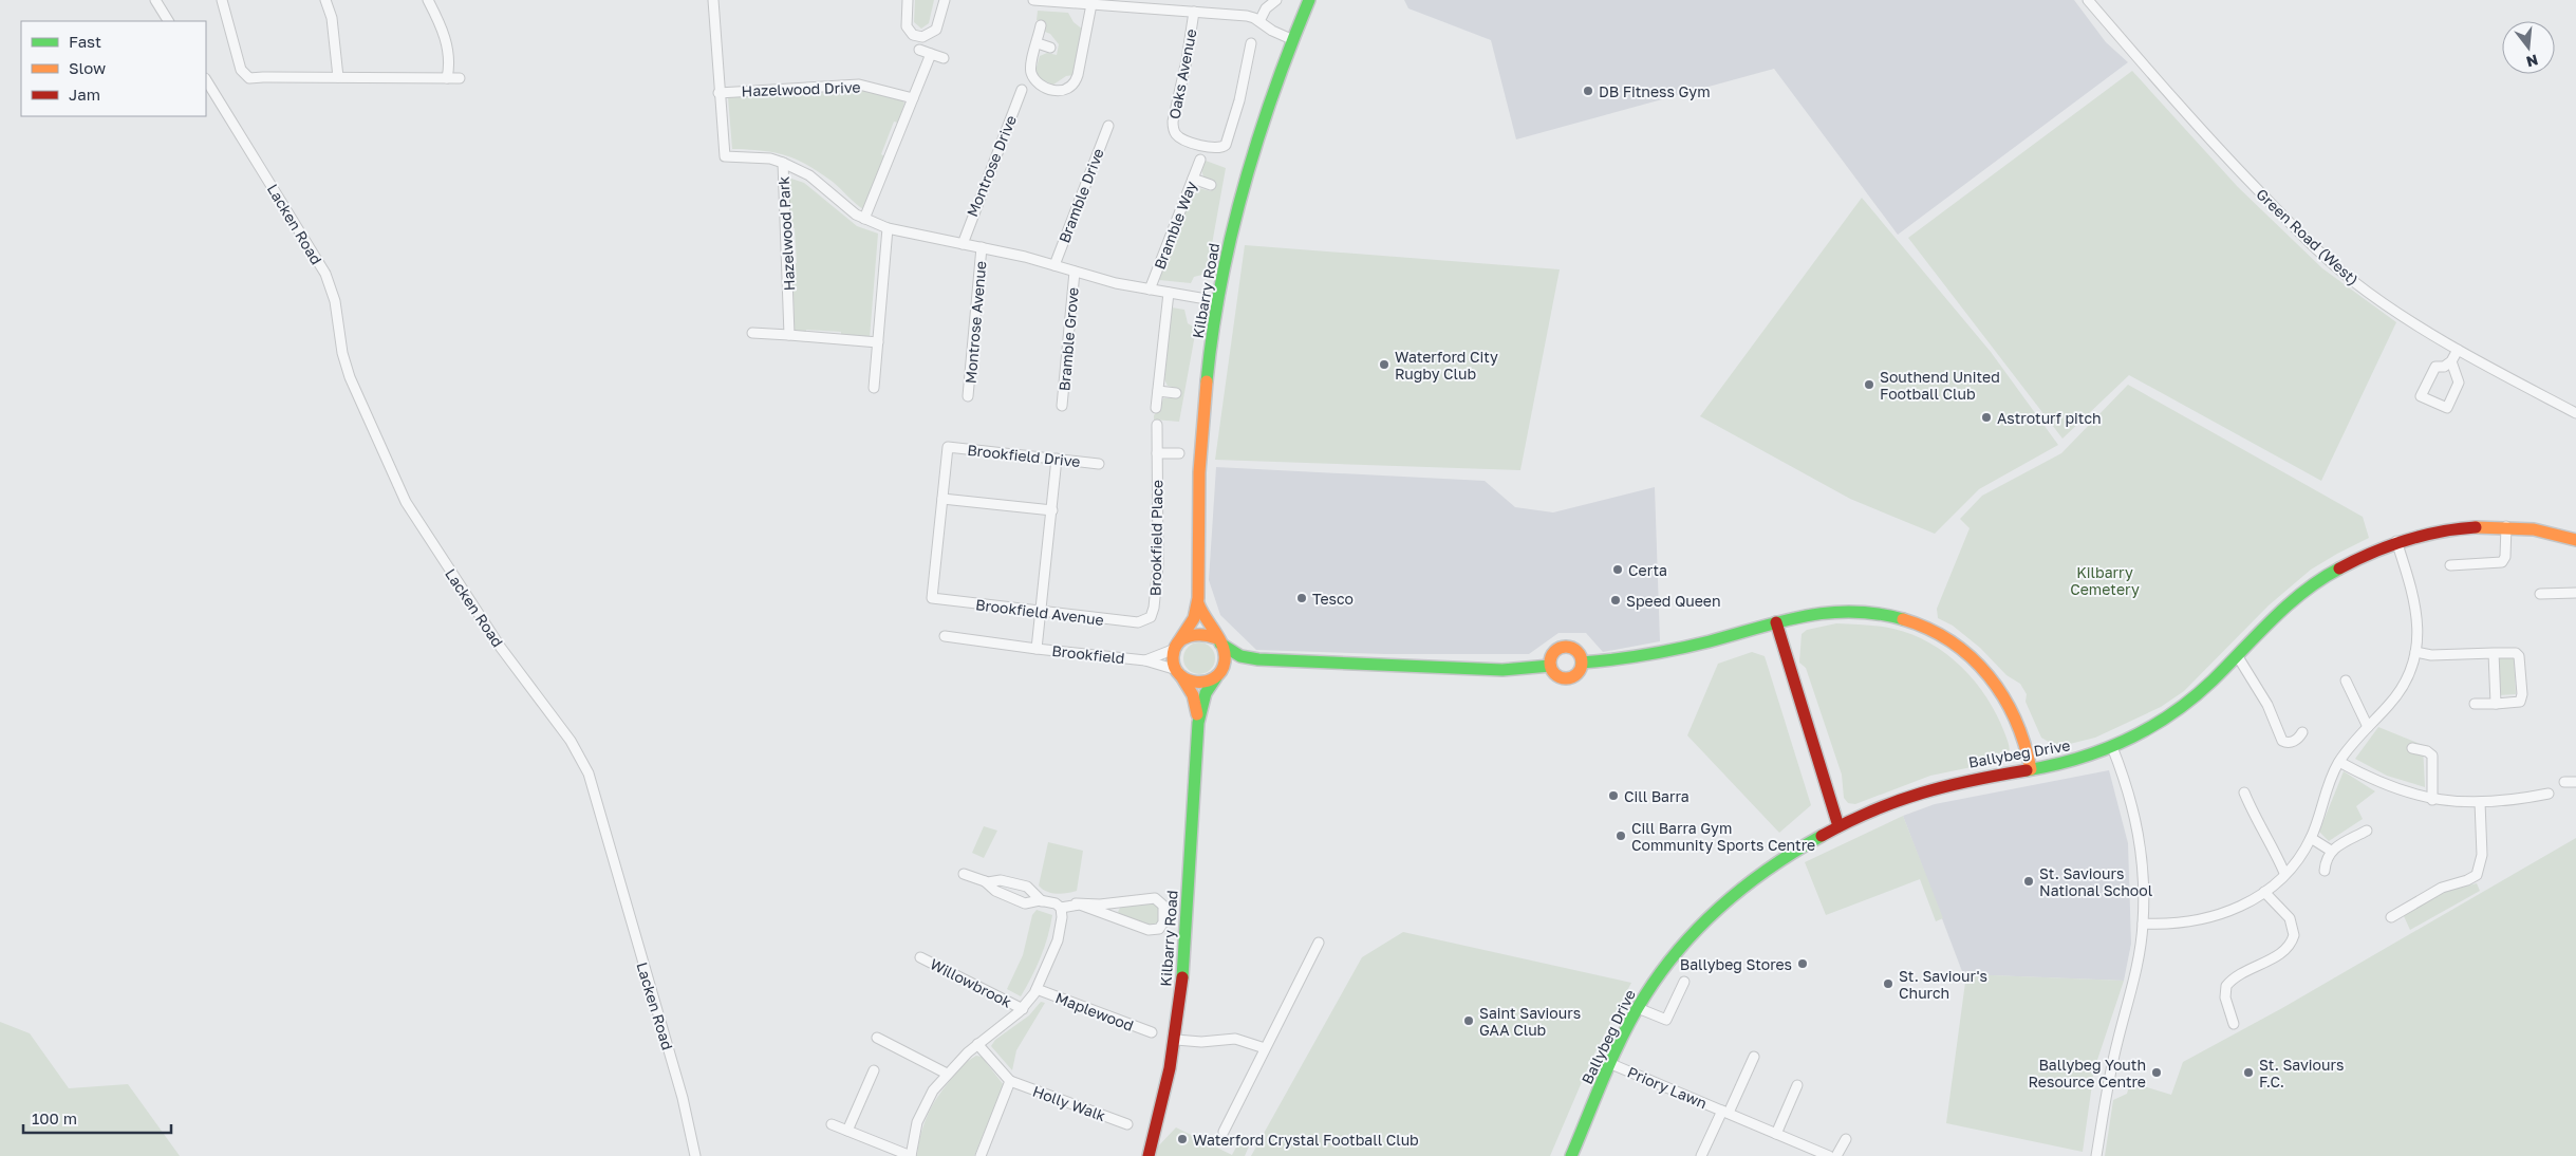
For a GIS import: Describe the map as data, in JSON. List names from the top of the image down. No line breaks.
{"streets":{"street":["Oaks Avenue","Hazelwood Drive","Montrose Drive","Bramble Drive","Lacken Road","Bramble Way","Hazelwood Park","Green Road (West)","Kilbarry Road","Montrose Avenue","Bramble Grove","Brookfield Drive","Brookfield Place","Brookfield Avenue","Brookfield","Ballybeg Drive","Willowbrook","Maplewood","Priory Lawn","Holly Walk"]},"crossings":[["Montrose Drive","Hazelwood Park"],["Bramble Drive","Hazelwood Park"],["Bramble Way","Hazelwood Park"],["Hazelwood Park","Kilbarry Road"],["Hazelwood Park","Montrose Avenue"],["Hazelwood Park","Bramble Grove"],["Kilbarry Road","Brookfield"],["Brookfield Drive","Brookfield Avenue"],["Brookfield Drive","Brookfield"],["Brookfield Place","Brookfield Avenue"],["Brookfield Avenue","Brookfield"],["Ballybeg Drive","Priory Lawn"]],"parks":["Kilbarry Cemetery"],"places":["DB Fitness Gym","Waterford City Rugby Club","Southend United Football Club","Astroturf pitch","Certa","Tesco","Speed Queen","Cill Barra","Cill Barra Gym Community Sports Centre","St. Saviours National School","Ballybeg Stores","St. Saviour's Church","Saint Saviours GAA Club","Ballybeg Youth Resource Centre","St. Saviours F.C.","Waterford Crystal Football Club"],"legend":["Fast","Slow","Jam"],"scale_bar":"100 m","north":"bottom"}
